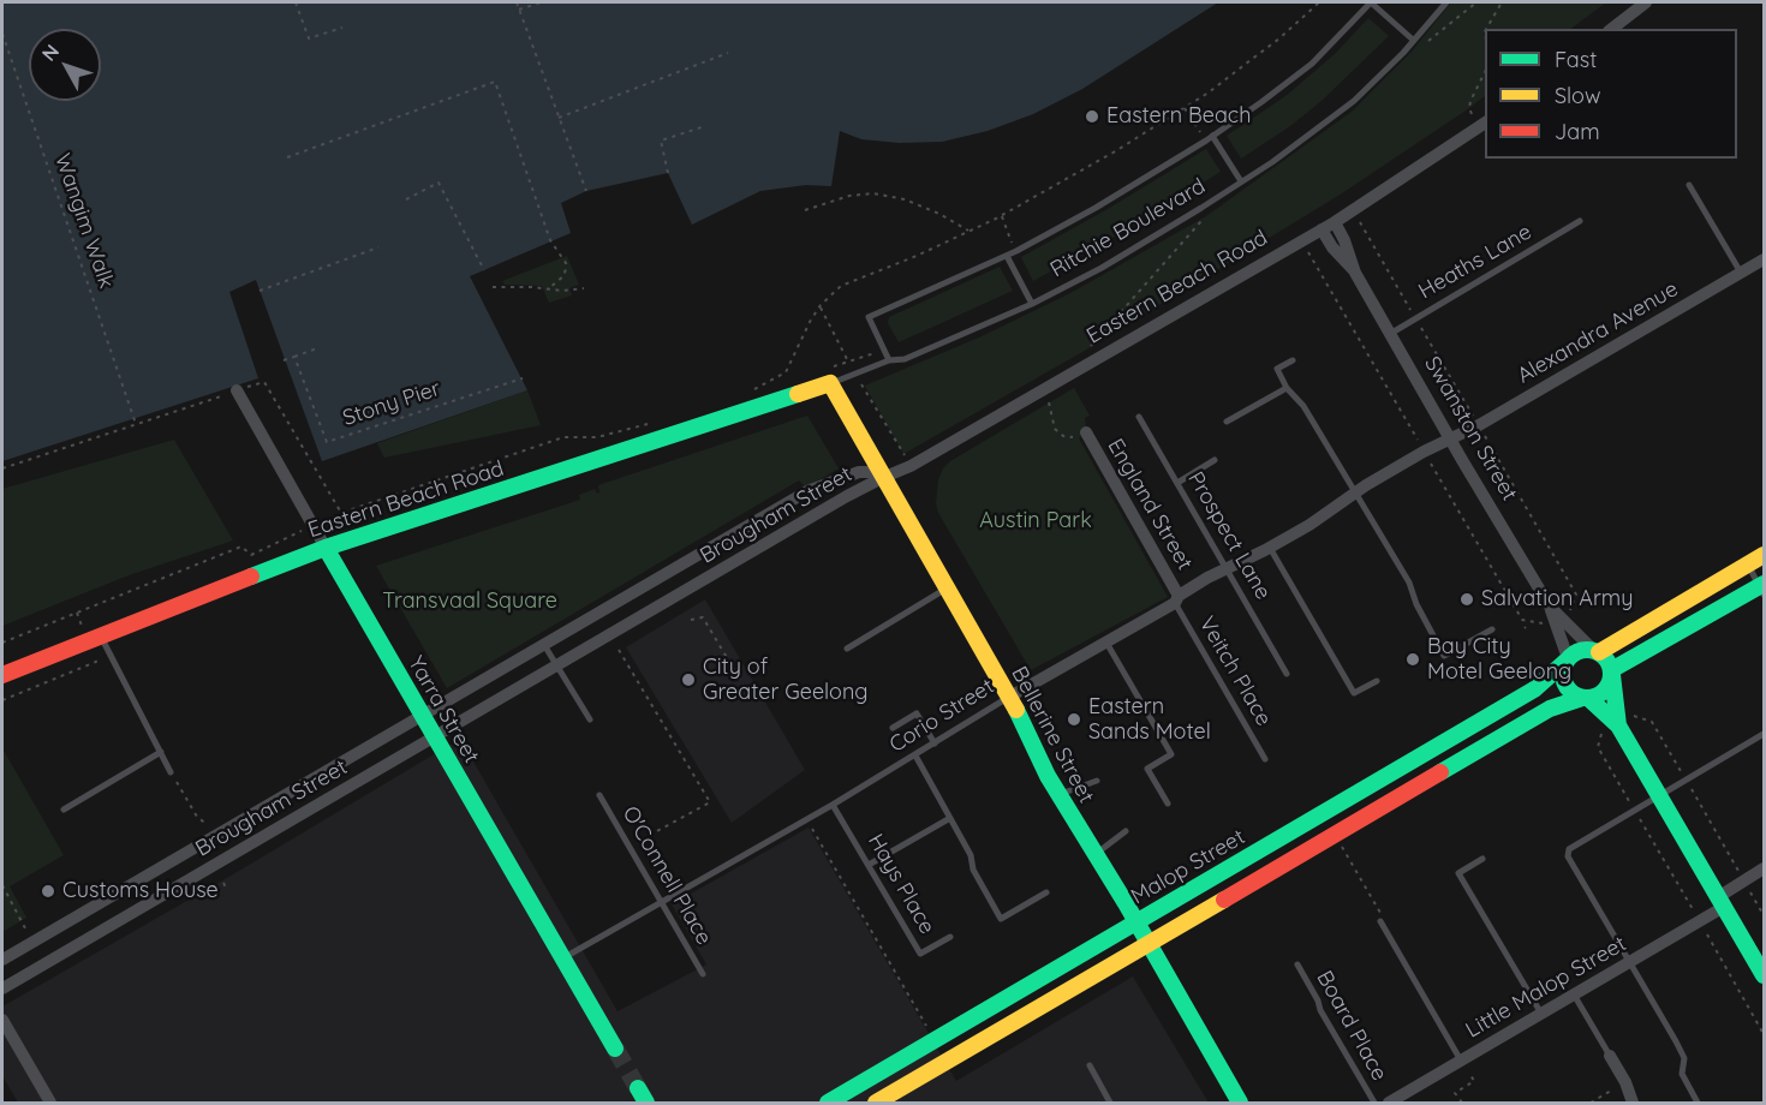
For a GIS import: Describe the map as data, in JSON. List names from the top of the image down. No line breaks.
{"streets":{"street":["Eastern Beach Road","Alexandra Avenue","Swanston Street","England Street","Brougham Street","Yarra Street","Corio Street","Bellerine Street","Malop Street","Little Malop Street"],"lane":["Ritchie Boulevard","Heaths Lane","Prospect Lane","Veitch Place","O'Connell Place","Hays Place","Board Place"],"path":["Wangim Walk","Stony Pier"]},"crossings":[["Ritchie Boulevard","Eastern Beach Road"],["Ritchie Boulevard","Bellerine Street"],["Heaths Lane","Swanston Street"],["Eastern Beach Road","Swanston Street"],["Eastern Beach Road","Brougham Street"],["Eastern Beach Road","Yarra Street"],["Eastern Beach Road","Bellerine Street"],["Alexandra Avenue","Swanston Street"],["Alexandra Avenue","Corio Street"],["Swanston Street","Corio Street"],["Swanston Street","Malop Street"],["England Street","Veitch Place"],["England Street","Corio Street"],["Brougham Street","Yarra Street"],["Brougham Street","Bellerine Street"],["Prospect Lane","Corio Street"],["Veitch Place","Corio Street"],["Yarra Street","Corio Street"],["Corio Street","Bellerine Street"],["Corio Street","O'Connell Place"],["Corio Street","Hays Place"],["Bellerine Street","Malop Street"]],"parks":["Austin Park","Transvaal Square"],"places":["Eastern Beach","Salvation Army","Bay City Motel Geelong","City of Greater Geelong","Eastern Sands Motel","Customs House"],"legend":["Fast","Slow","Jam"],"north":"top left"}
